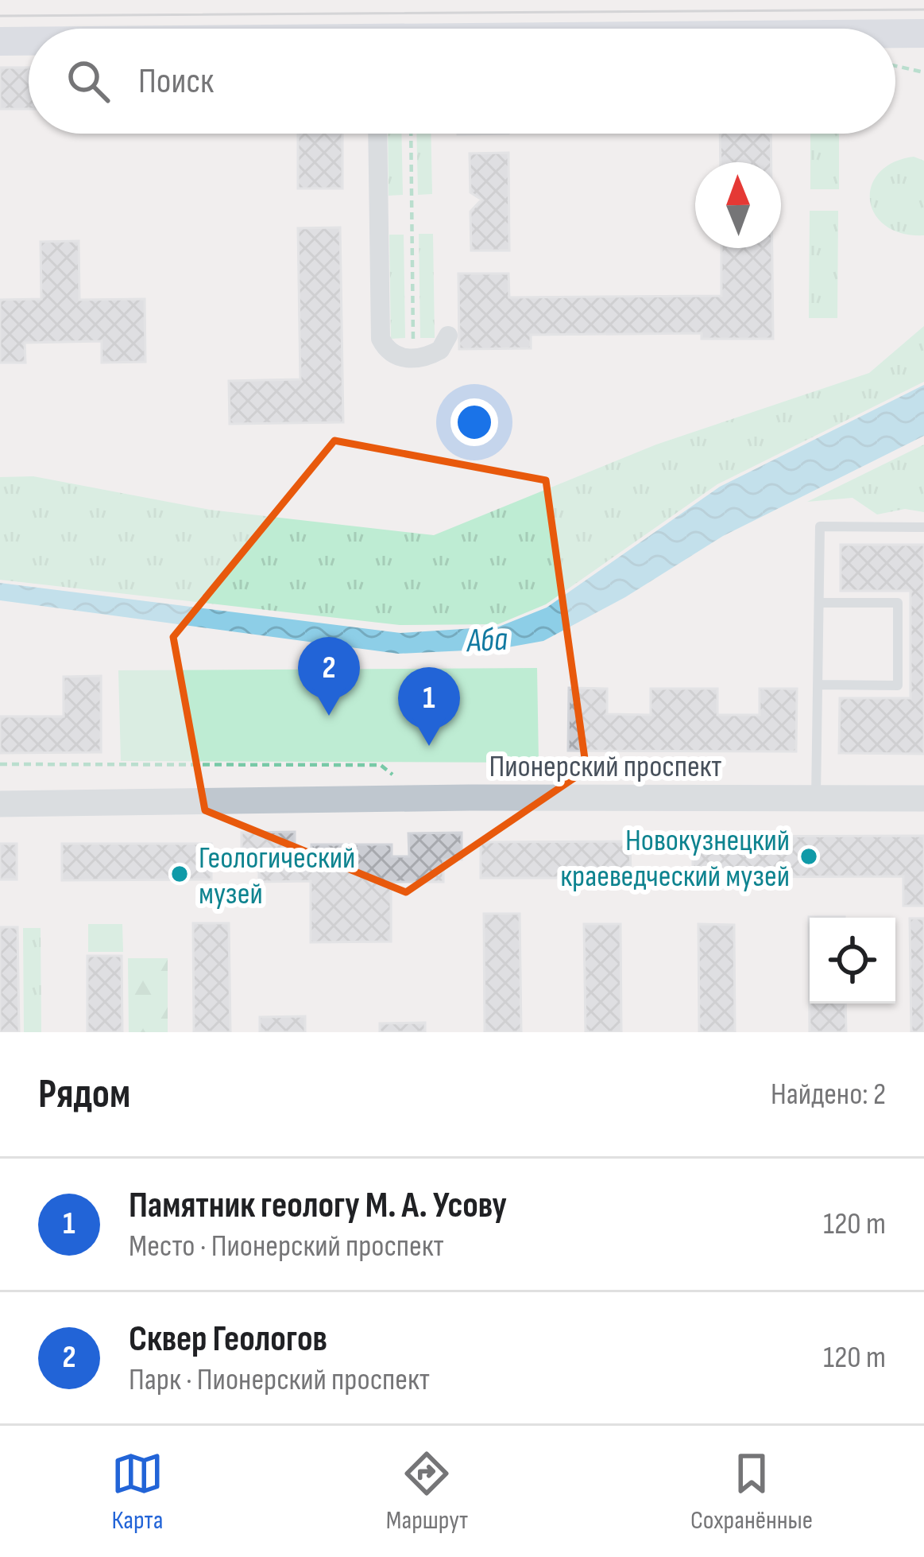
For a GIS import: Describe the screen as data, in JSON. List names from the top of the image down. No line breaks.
{"streets":{"street":["Пионерский проспект"]},"water":["Аба"],"places":["Новокузнецкий краеведческий музей","Геологический музей"],"north":"top","page":{"search":"Поиск","pins":["2","1"],"heading":["Рядом","Найдено: 2"],"list":[{"mark":"1","name":"Памятник геологу М. А. Усову","note":"Место · Пионерский проспект","value":"120 m"},{"mark":"2","name":"Сквер Геологов","note":"Парк · Пионерский проспект","value":"120 m"}],"nav":["Карта","Маршрут","Сохранённые"]}}
